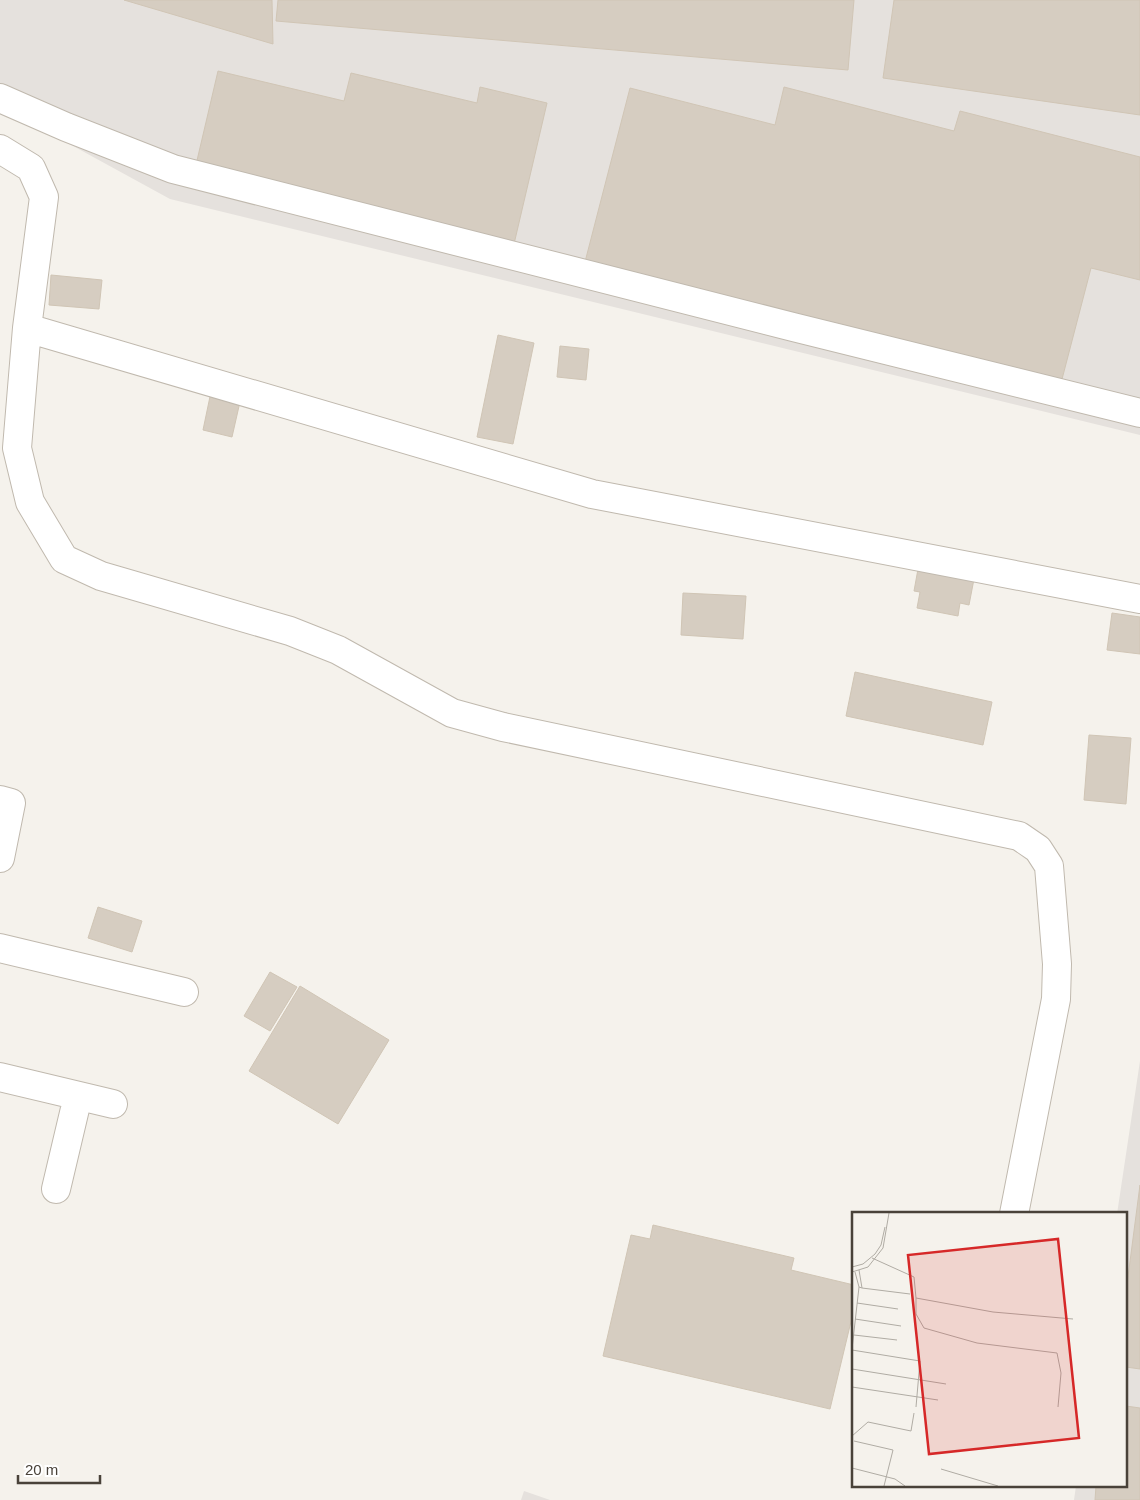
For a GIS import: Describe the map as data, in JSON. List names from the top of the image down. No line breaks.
{"scale_bar":"20 m"}
